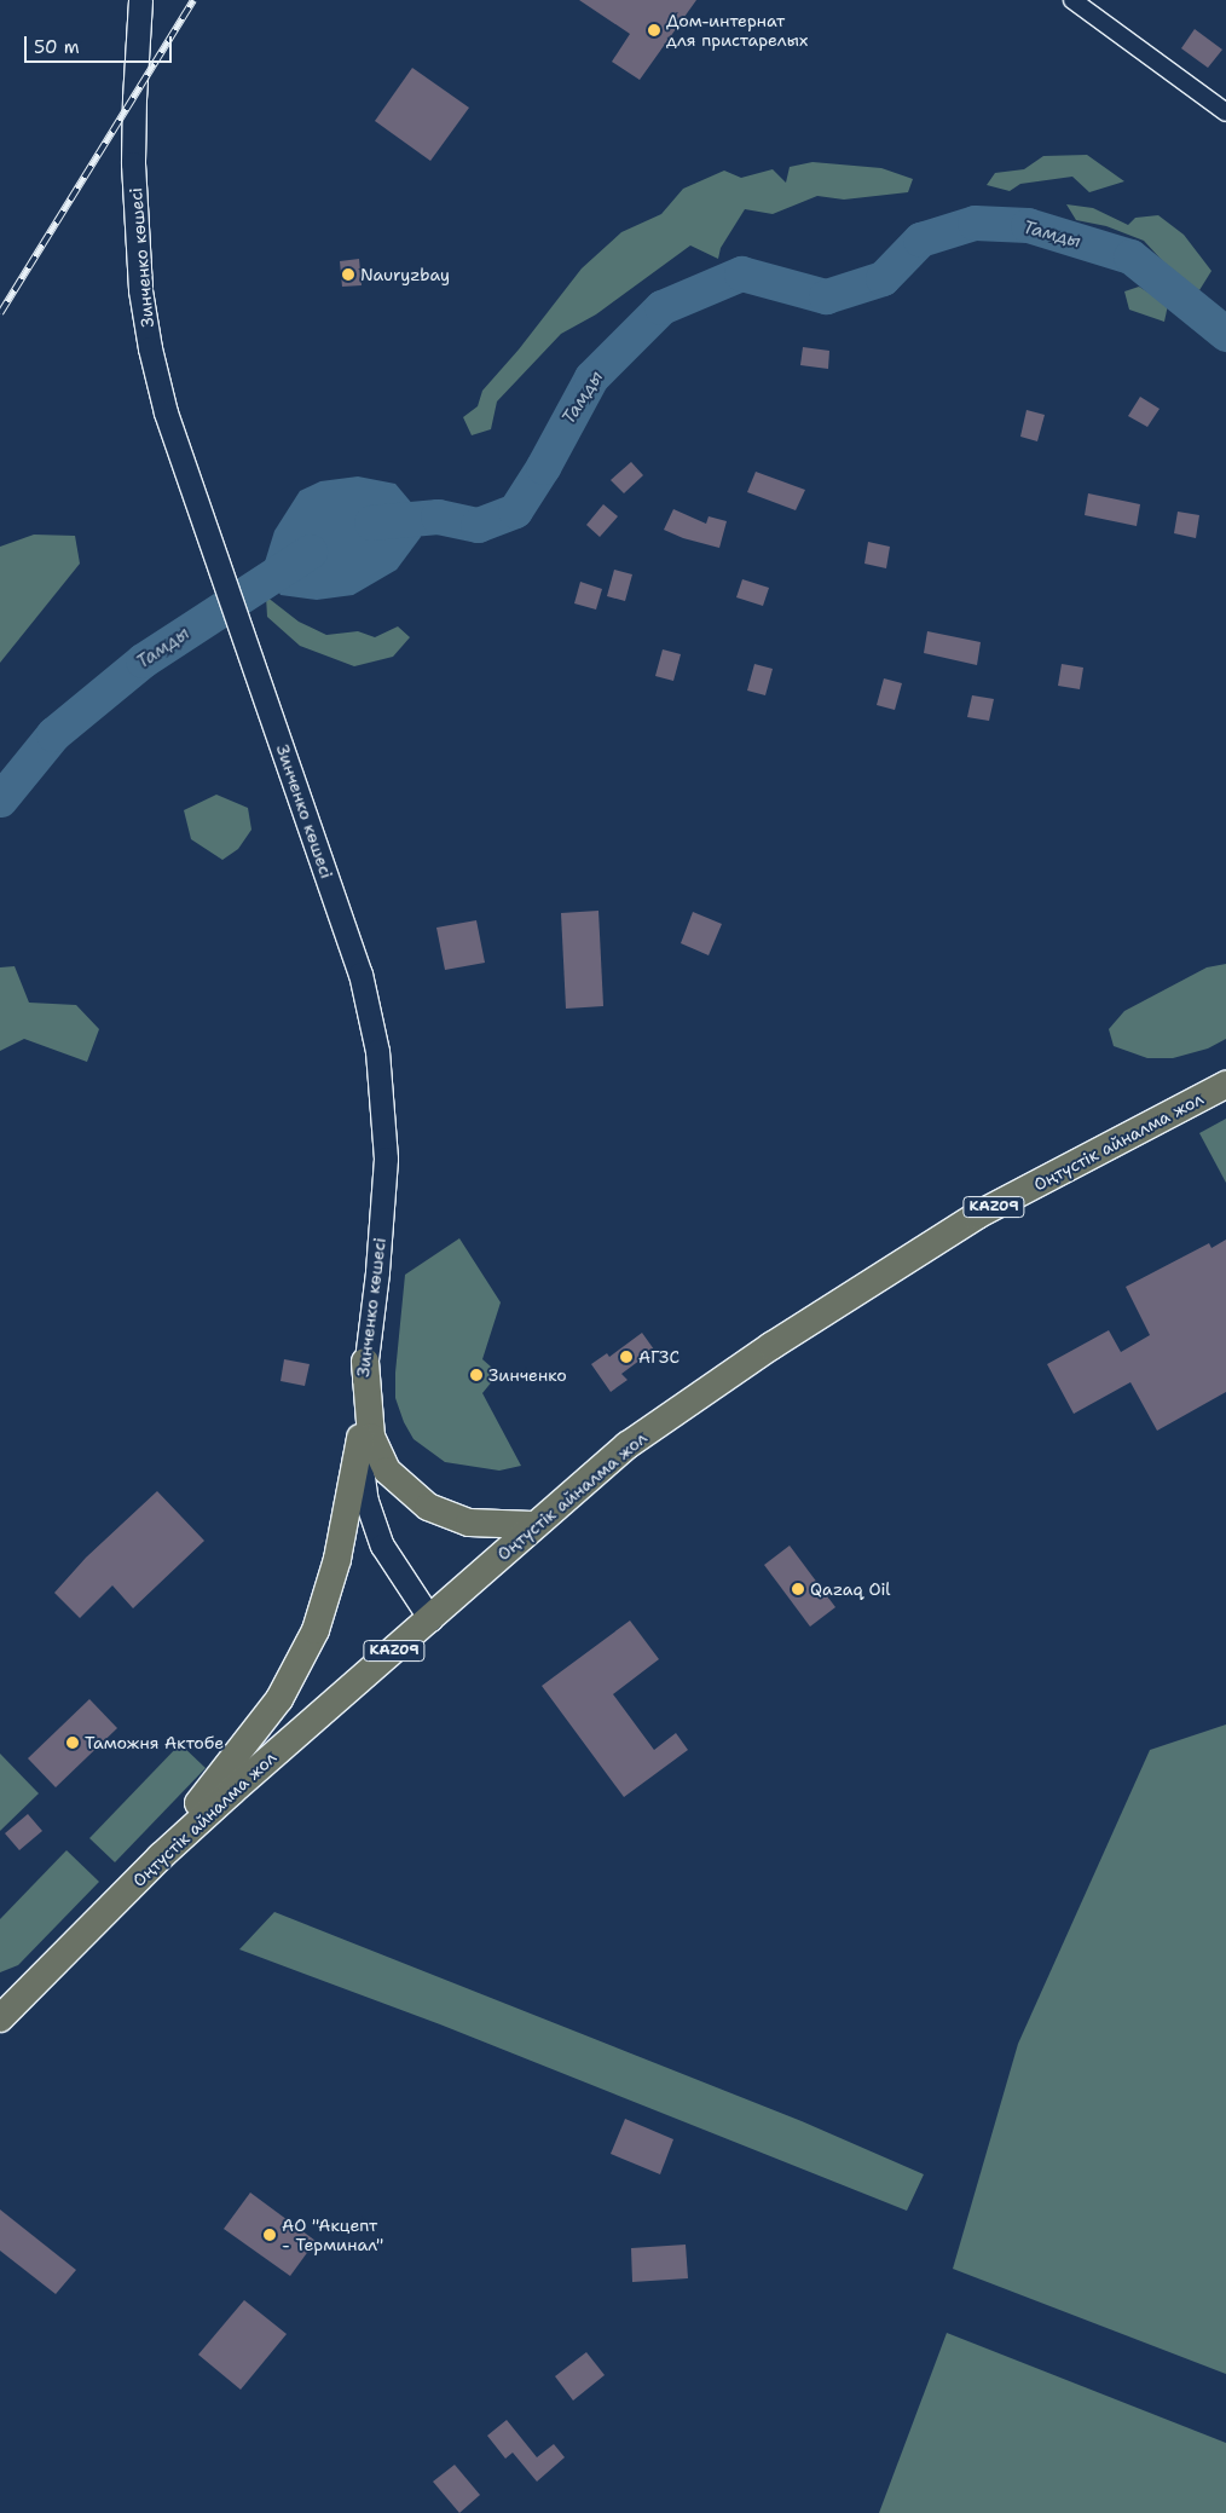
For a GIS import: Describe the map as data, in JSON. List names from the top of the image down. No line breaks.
{"streets":{"highway":["Оңтүстік айналма жол","KAZ09"],"main road":["Зинченко көшесі"]},"crossings":[["Зинченко көшесі","Оңтүстік айналма жол"]],"water":["Тамды"],"places":["Дом-интернат для пристарелых","Nauryzbay","АГЗС","Зинченко","Qazaq Oil","Таможня Актобе","АО \"Акцепт - Терминал\""],"scale_bar":"50 m"}
